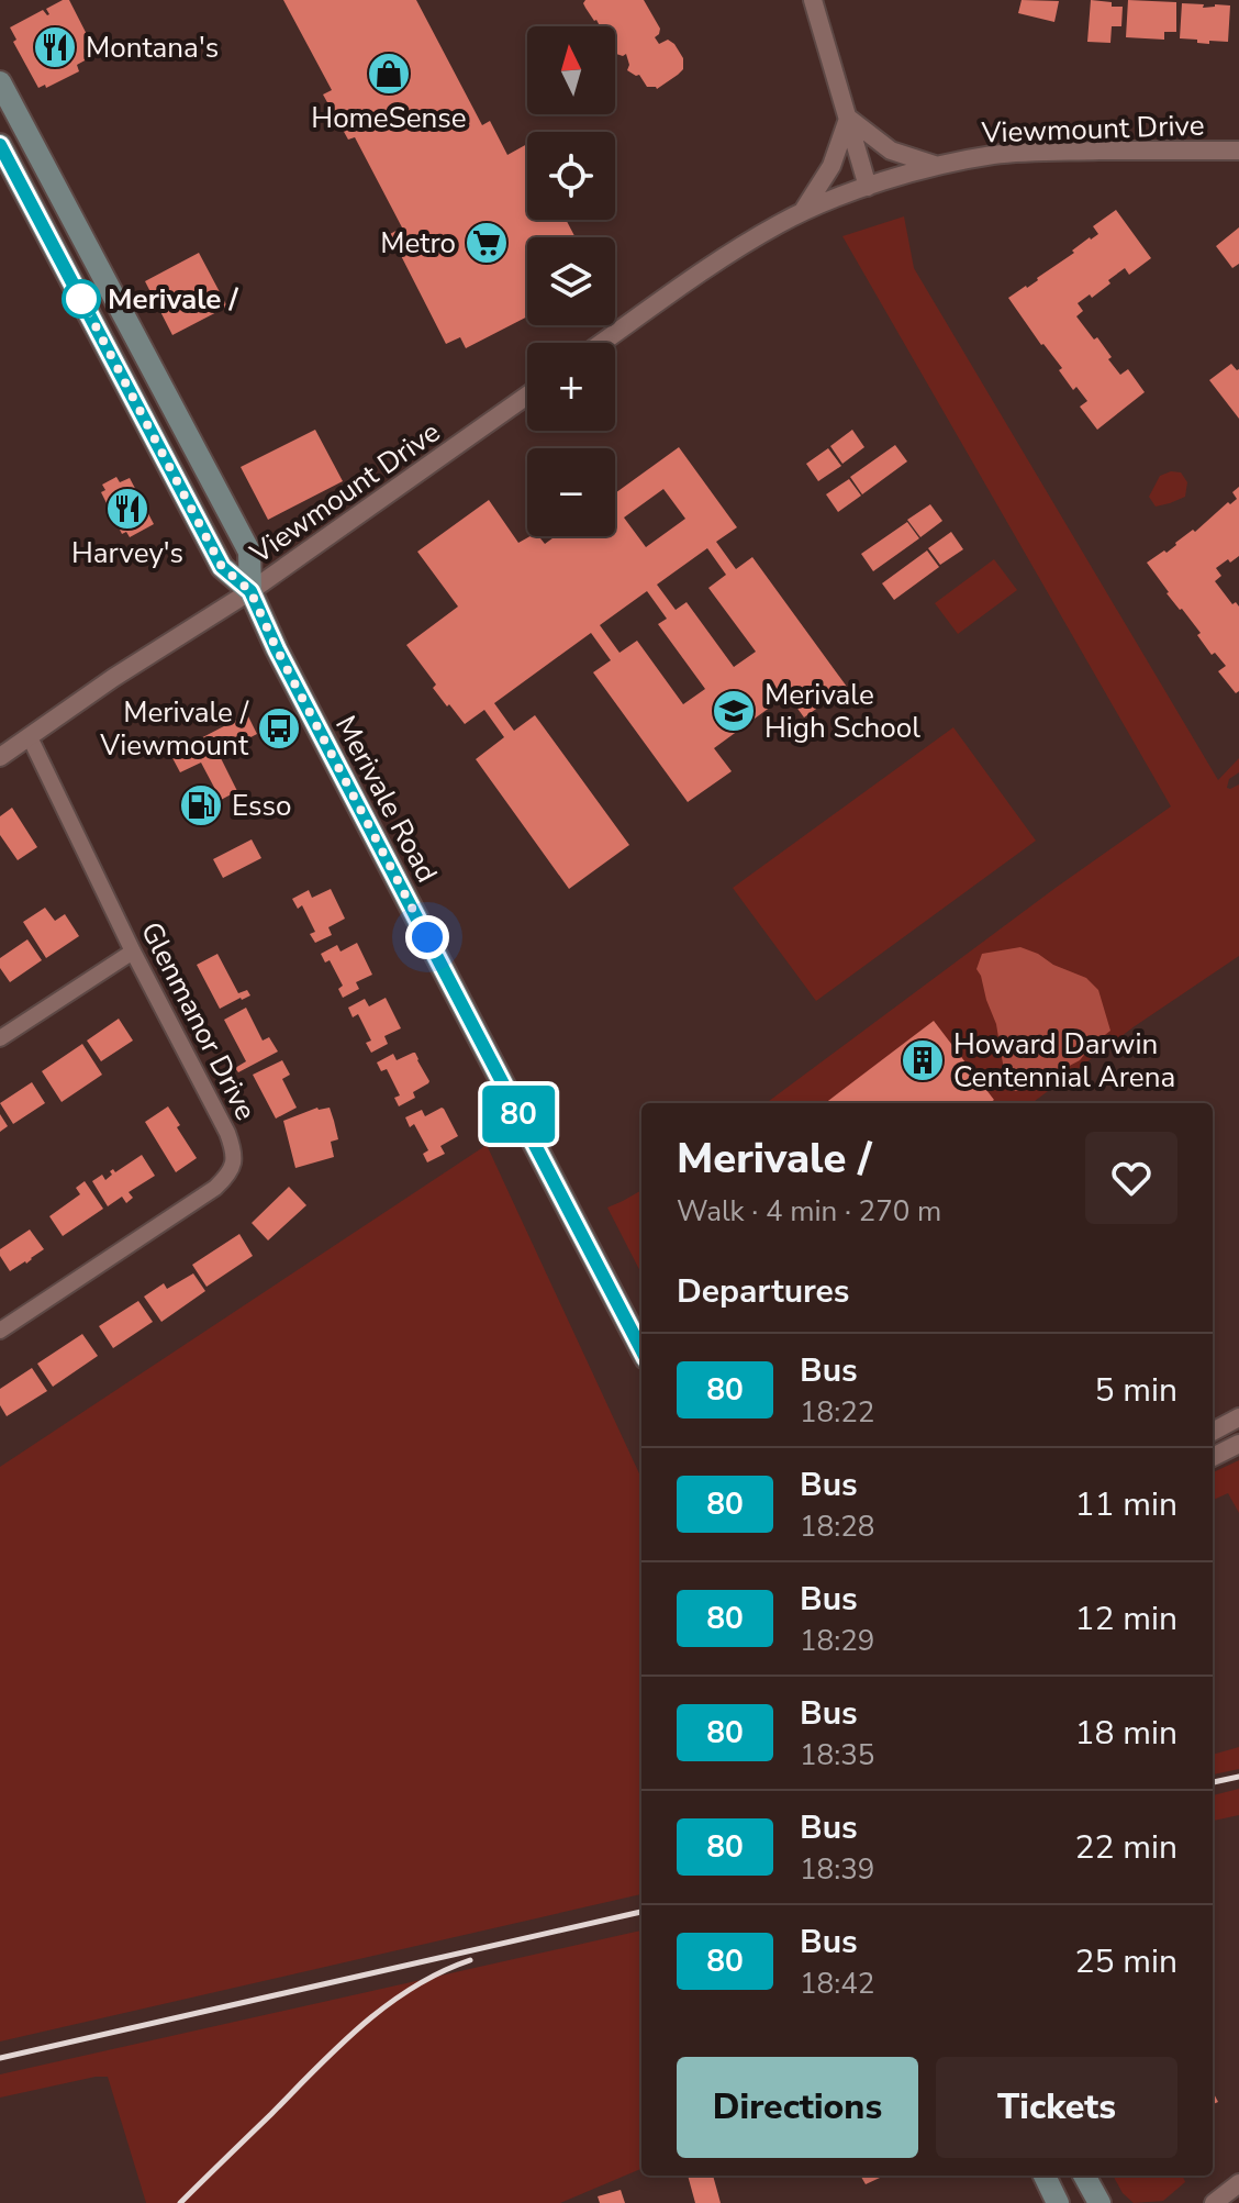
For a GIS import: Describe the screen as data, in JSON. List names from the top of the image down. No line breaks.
{"streets":{"main road":["Merivale Road"],"street":["Viewmount Drive","Glenmanor Drive"]},"crossings":[["Viewmount Drive","Merivale Road"],["Viewmount Drive","Glenmanor Drive"]],"places":{"restaurant":["Montana's","Harvey's"],"shop":["HomeSense"],"supermarket":["Metro"],"other":["Merivale /"],"school or university":["Merivale High School"],"bus stop":["Merivale / Viewmount"],"fuel station":["Esso"],"building":["Howard Darwin Centennial Arena"]},"lines":["bus line 80"],"north":"top","page":{"on_map":"80","map_buttons":["+","−"],"heading":[["Merivale /","Walk · 4 min · 270 m"],"Departures"],"list":[{"mark":"80","name":"Bus","note":"18:22","value":"5 min"},{"mark":"80","name":"Bus","note":"18:28","value":"11 min"},{"mark":"80","name":"Bus","note":"18:29","value":"12 min"},{"mark":"80","name":"Bus","note":"18:35","value":"18 min"},{"mark":"80","name":"Bus","note":"18:39","value":"22 min"},{"mark":"80","name":"Bus","note":"18:42","value":"25 min"}],"buttons":["Directions","Tickets"]}}
